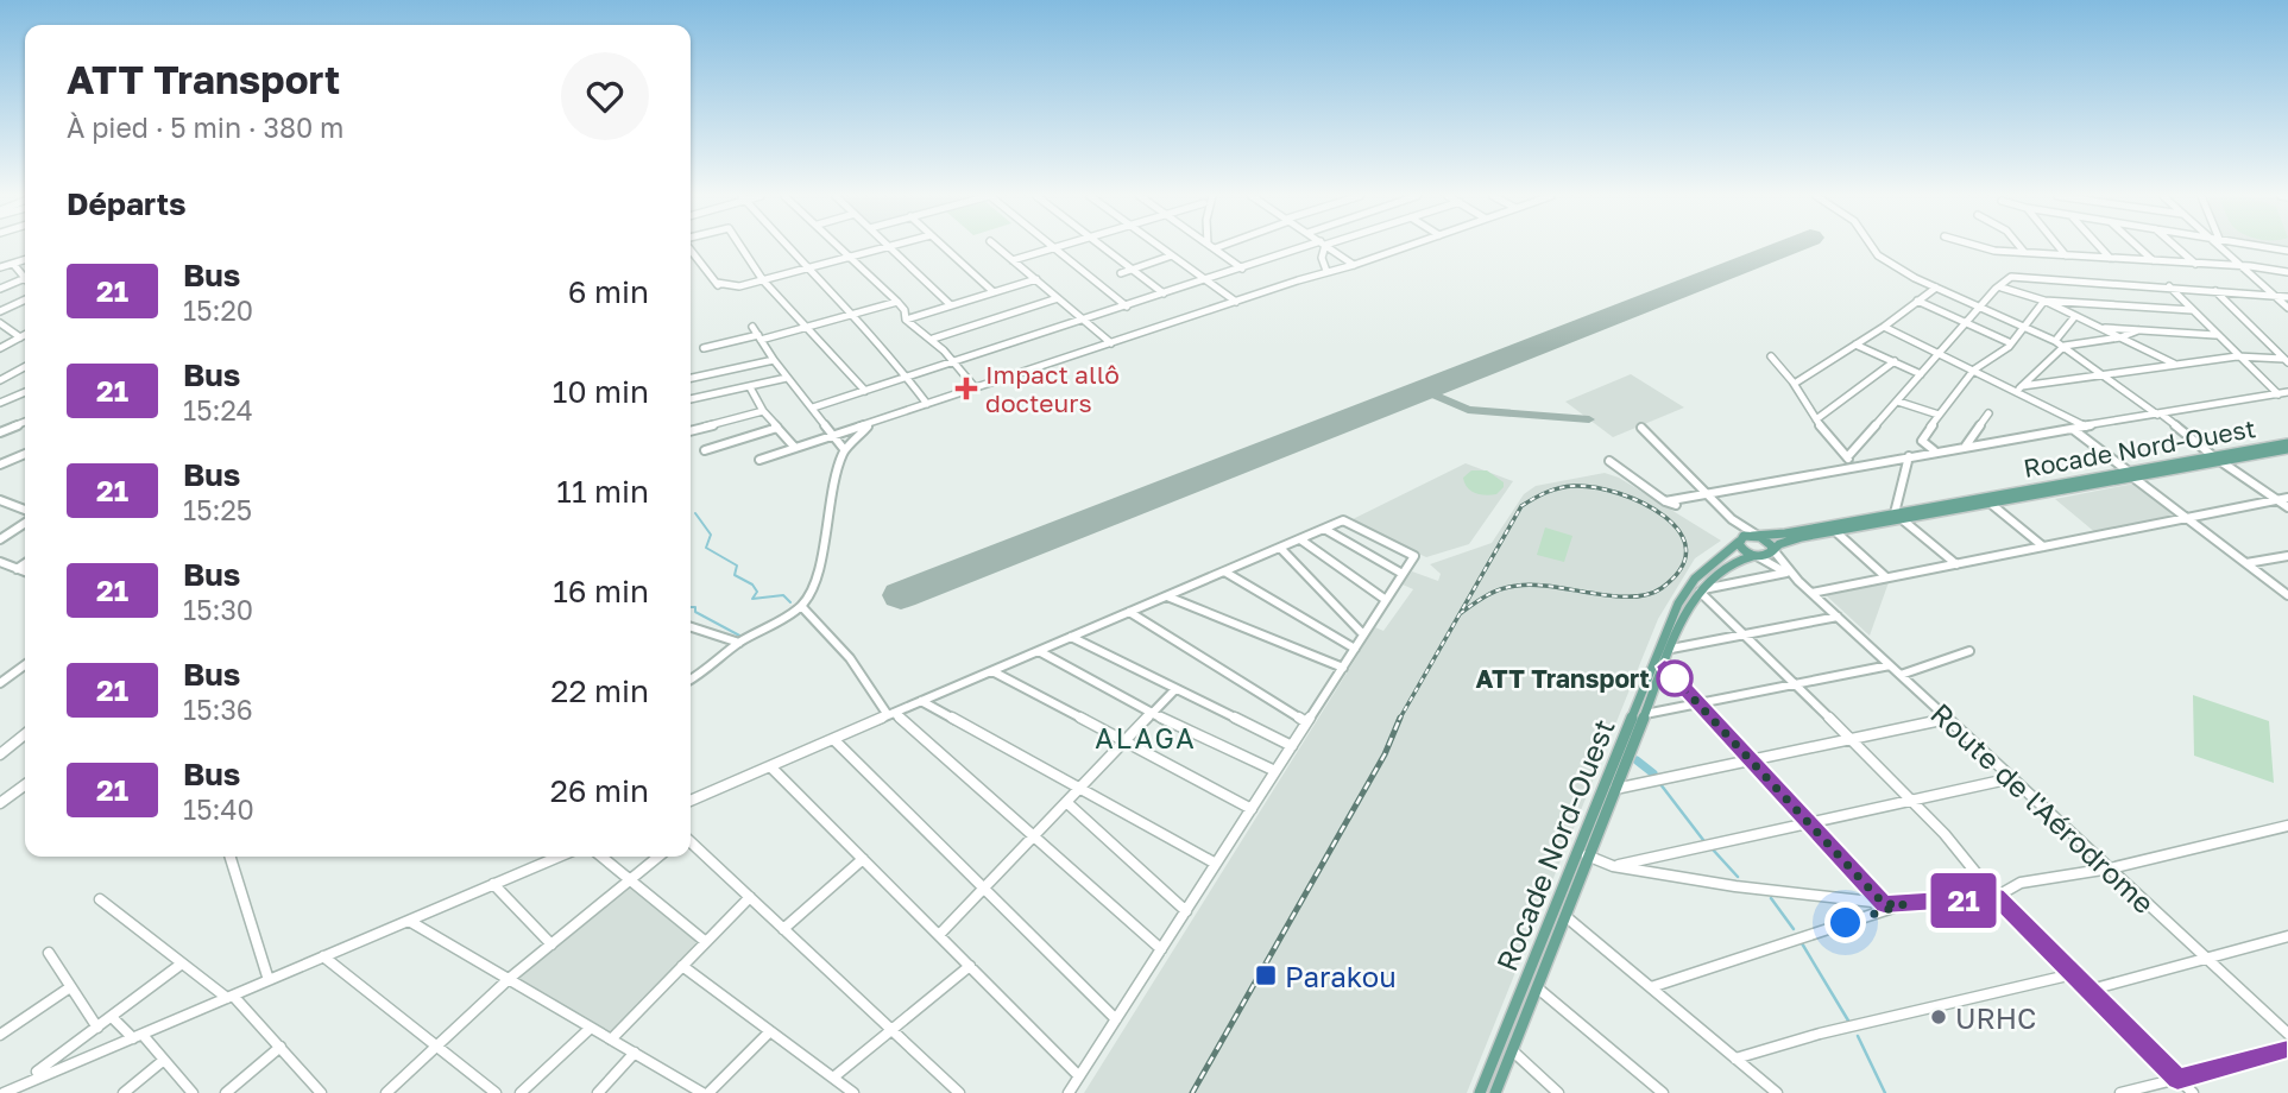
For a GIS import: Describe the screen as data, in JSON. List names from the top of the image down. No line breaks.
{"streets":{"main road":["Rocade Nord-Ouest"],"street":["Route de l'Aérodrome"]},"crossings":[["Rocade Nord-Ouest","Route de l'Aérodrome"]],"districts":["ALAGA"],"places":{"health":["Impact allô docteurs"],"other":["ATT Transport","URHC"],"transit":["Parakou"]},"lines":["bus line 21"],"page":{"on_map":"21","heading":[["ATT Transport","À pied · 5 min · 380 m"],"Départs"],"list":[{"mark":"21","name":"Bus","note":"15:20","value":"6 min"},{"mark":"21","name":"Bus","note":"15:24","value":"10 min"},{"mark":"21","name":"Bus","note":"15:25","value":"11 min"},{"mark":"21","name":"Bus","note":"15:30","value":"16 min"},{"mark":"21","name":"Bus","note":"15:36","value":"22 min"},{"mark":"21","name":"Bus","note":"15:40","value":"26 min"}]}}
